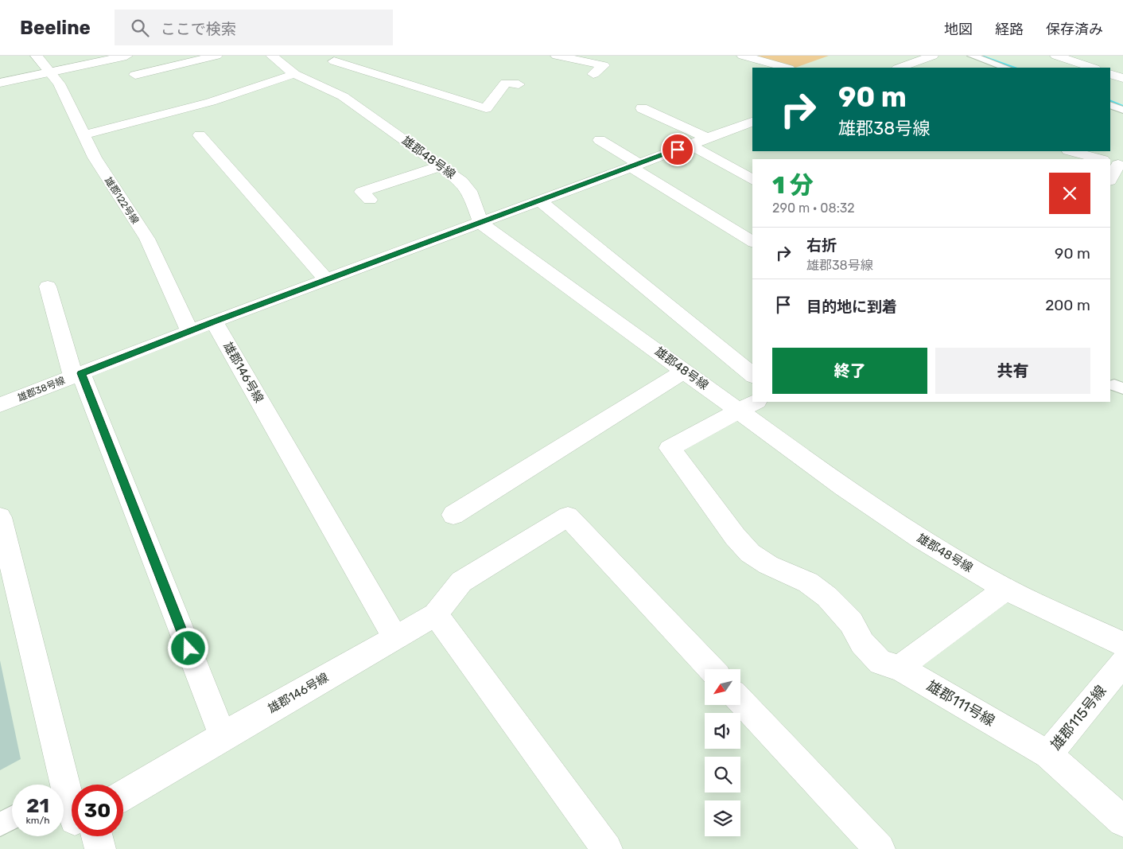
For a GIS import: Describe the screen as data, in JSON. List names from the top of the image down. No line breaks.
{"streets":{"street":["雄郡48号線","雄郡122号線","雄郡146号線","雄郡38号線","雄郡111号線","雄郡115号線"]},"crossings":[["雄郡48号線","雄郡38号線"],["雄郡48号線","雄郡111号線"],["雄郡122号線","雄郡38号線"],["雄郡146号線","雄郡38号線"],["雄郡111号線","雄郡115号線"]],"north":"bottom left","page":{"header":"Beeline","search":"ここで検索","nav":["地図","経路","保存済み"],"turn":["90 m","雄郡38号線"],"heading":["1 分","290 m · 08:32"],"list":[{"name":"右折","note":"雄郡38号線","value":"90 m"},{"name":"目的地に到着","value":"200 m"}],"buttons":["終了","共有"],"speed":"21 km/h","limit":"30"}}
